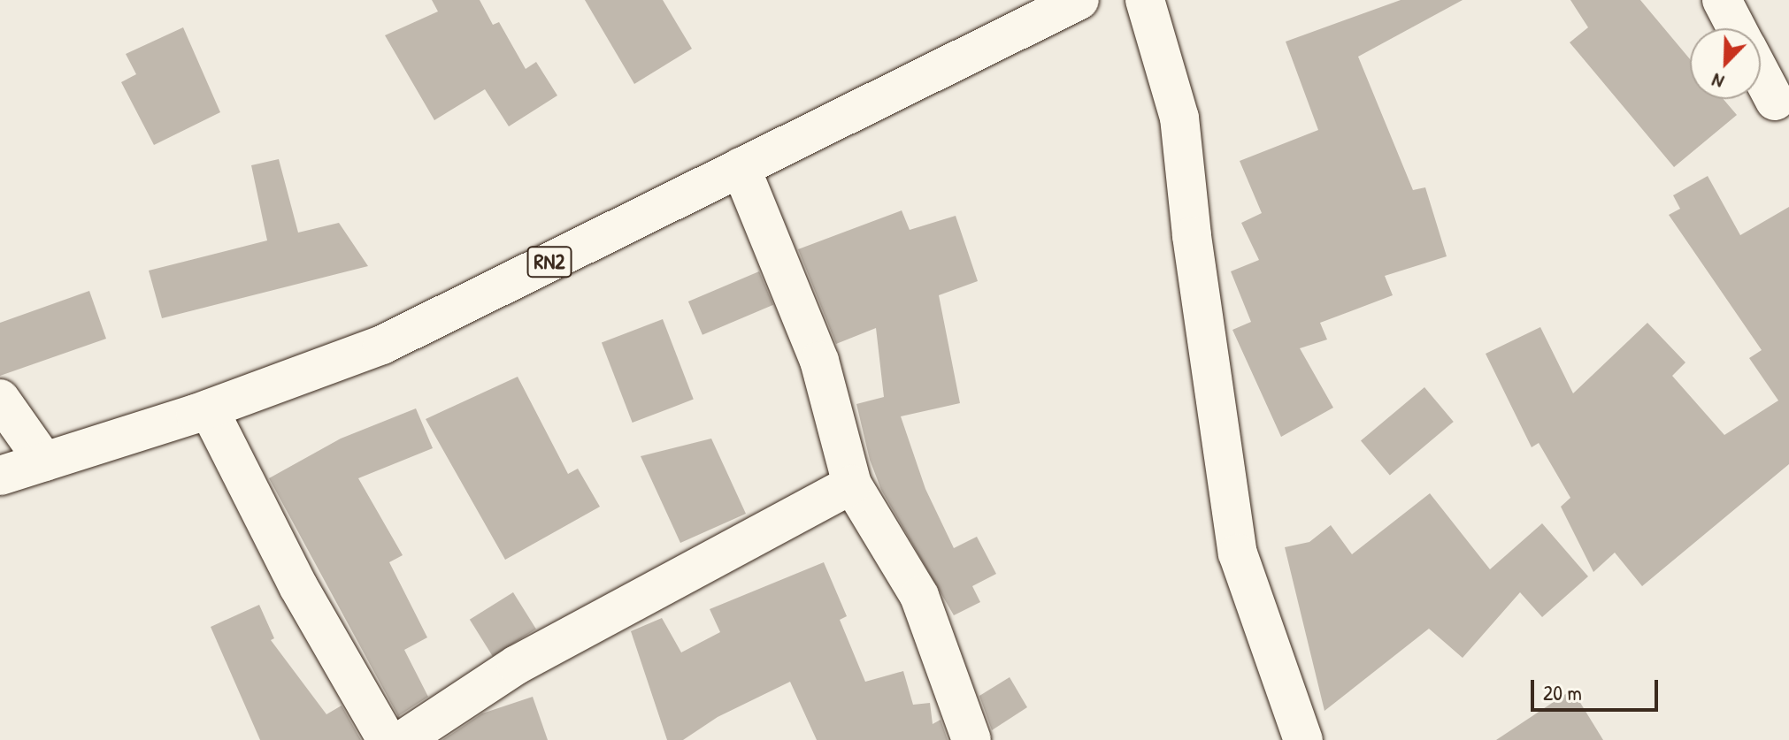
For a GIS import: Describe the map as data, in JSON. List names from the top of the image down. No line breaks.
{"streets":{"main road":["RN2"]},"scale_bar":"20 m","north":"bottom left"}
